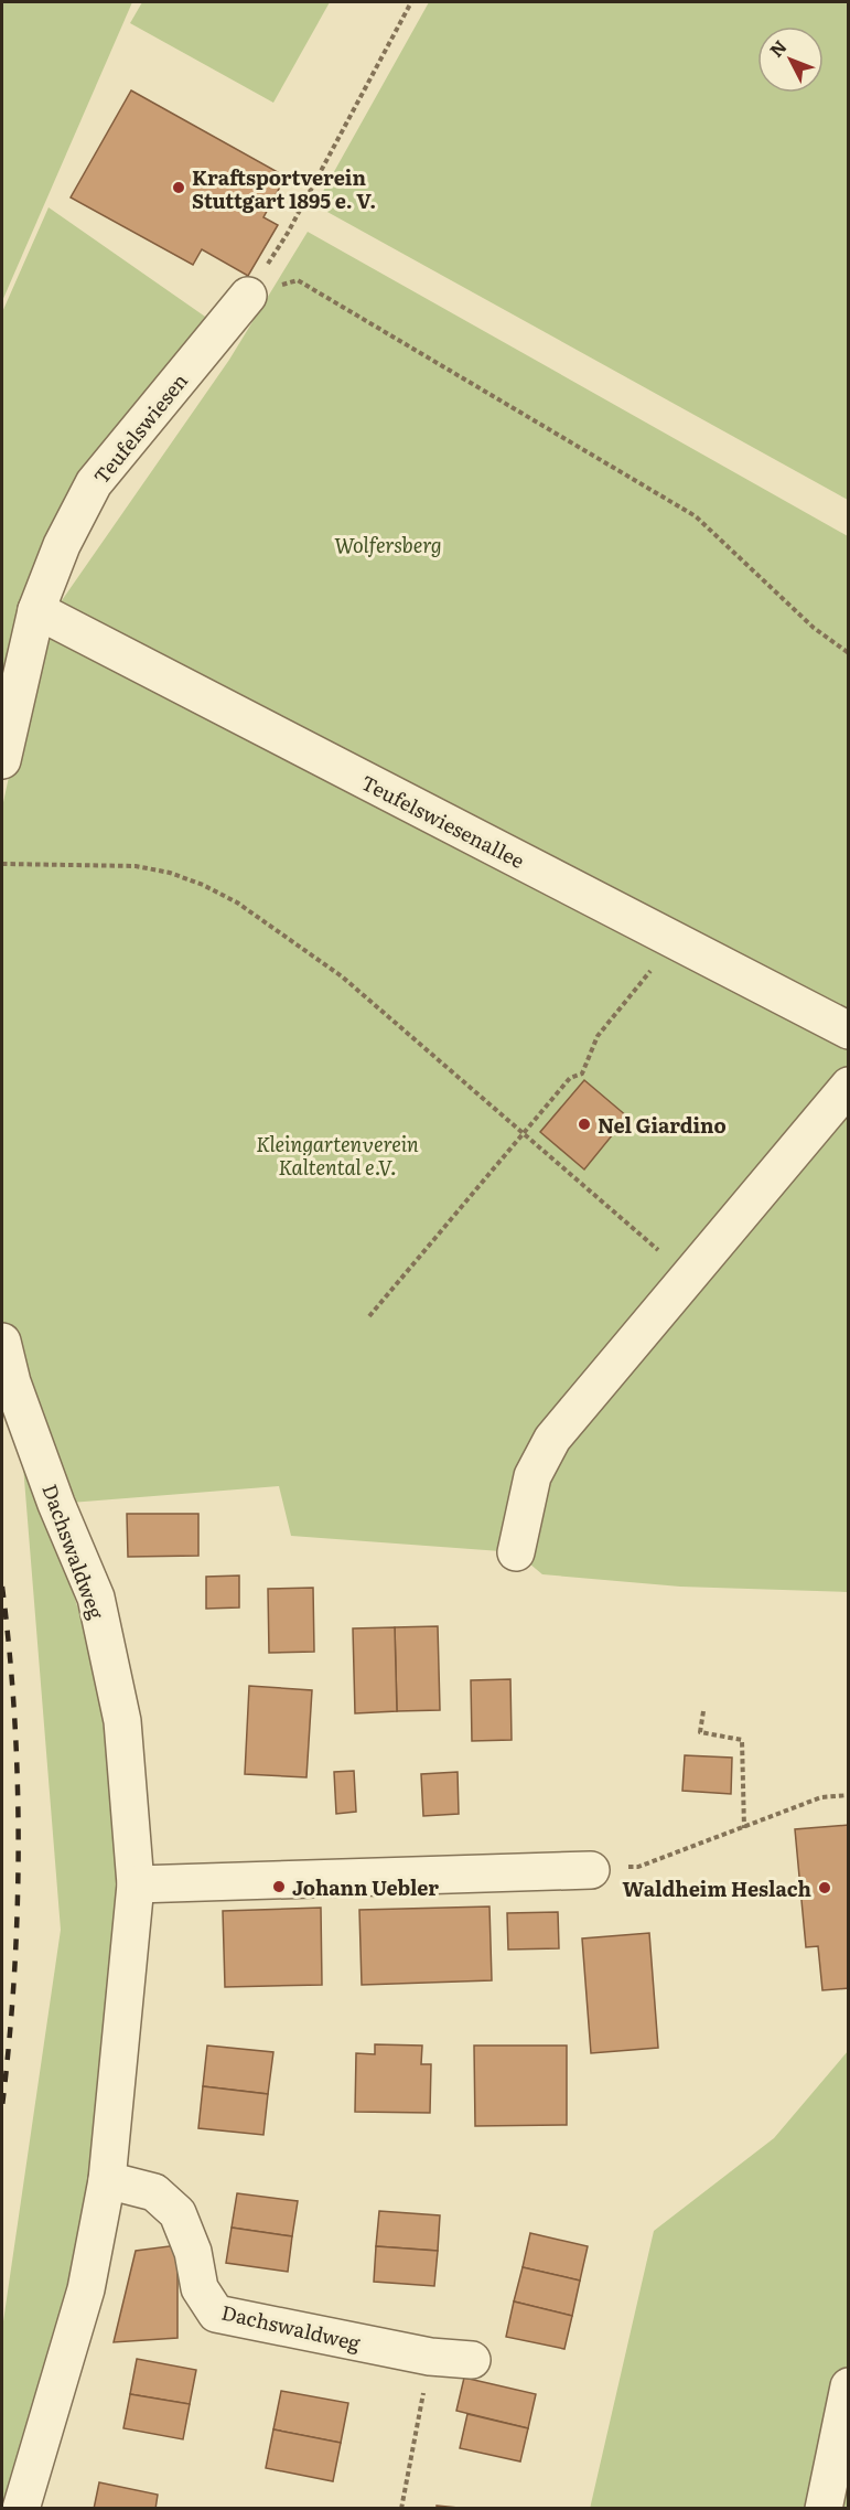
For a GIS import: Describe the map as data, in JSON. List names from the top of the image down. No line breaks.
{"streets":{"street":["Teufelswiesen","Teufelswiesenallee","Dachswaldweg"]},"crossings":[["Teufelswiesen","Teufelswiesenallee"]],"parks":["Wolfersberg","Kleingartenverein Kaltental e.V."],"places":["Kraftsportverein Stuttgart 1895 e. V.","Nel Giardino","Johann Uebler","Waldheim Heslach"],"north":"top left"}
